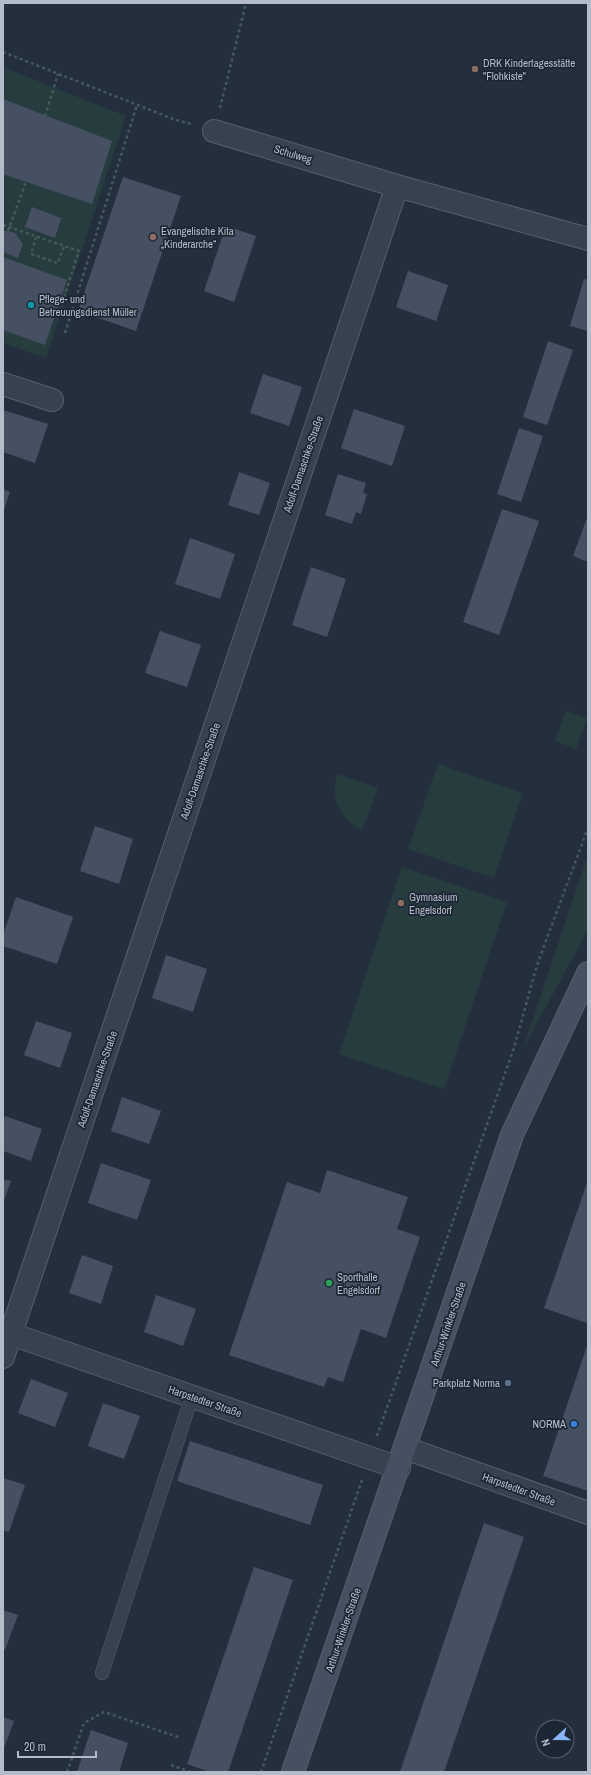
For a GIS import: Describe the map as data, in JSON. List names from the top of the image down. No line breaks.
{"streets":{"street":["Schulweg","Adolf-Damaschke-Straße","Arthur-Winkler-Straße","Harpstedter Straße"]},"crossings":[["Schulweg","Adolf-Damaschke-Straße"],["Adolf-Damaschke-Straße","Harpstedter Straße"],["Arthur-Winkler-Straße","Harpstedter Straße"]],"places":["DRK Kindertagesstätte \"Flohkiste\"","Evangelische Kita „Kinderarche“","Pflege- und Betreuungsdienst Müller","Gymnasium Engelsdorf","Sporthalle Engelsdorf","Parkplatz Norma","NORMA"],"scale_bar":"20 m","north":"left"}
